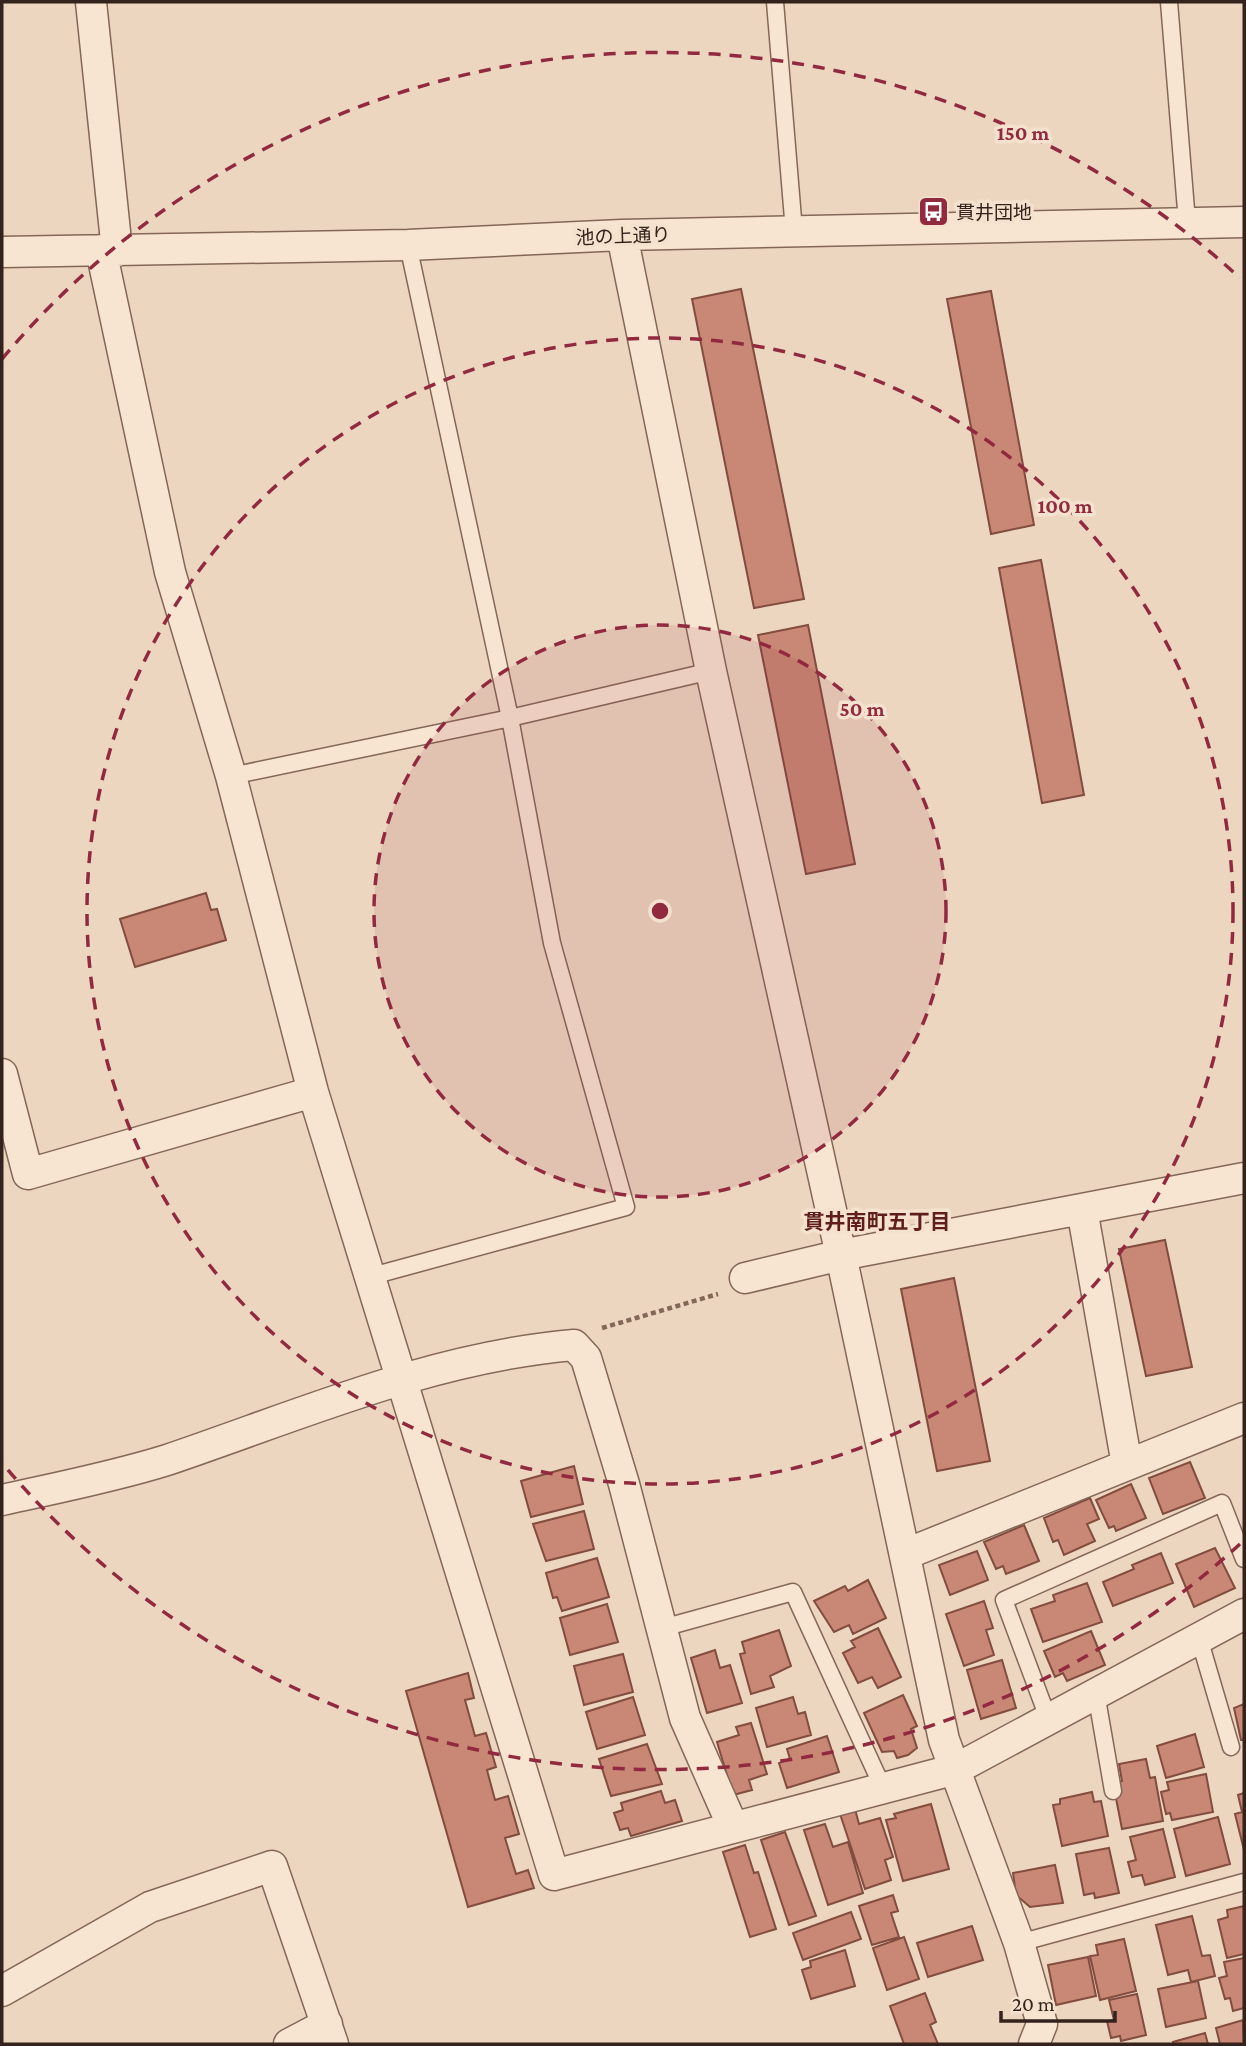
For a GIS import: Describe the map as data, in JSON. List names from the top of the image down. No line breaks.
{"streets":{"street":["池の上通り"]},"districts":["貫井南町五丁目"],"places":{"bus stop":["貫井団地"]},"scale_bar":"20 m","rings":["150 m","100 m","50 m"]}
